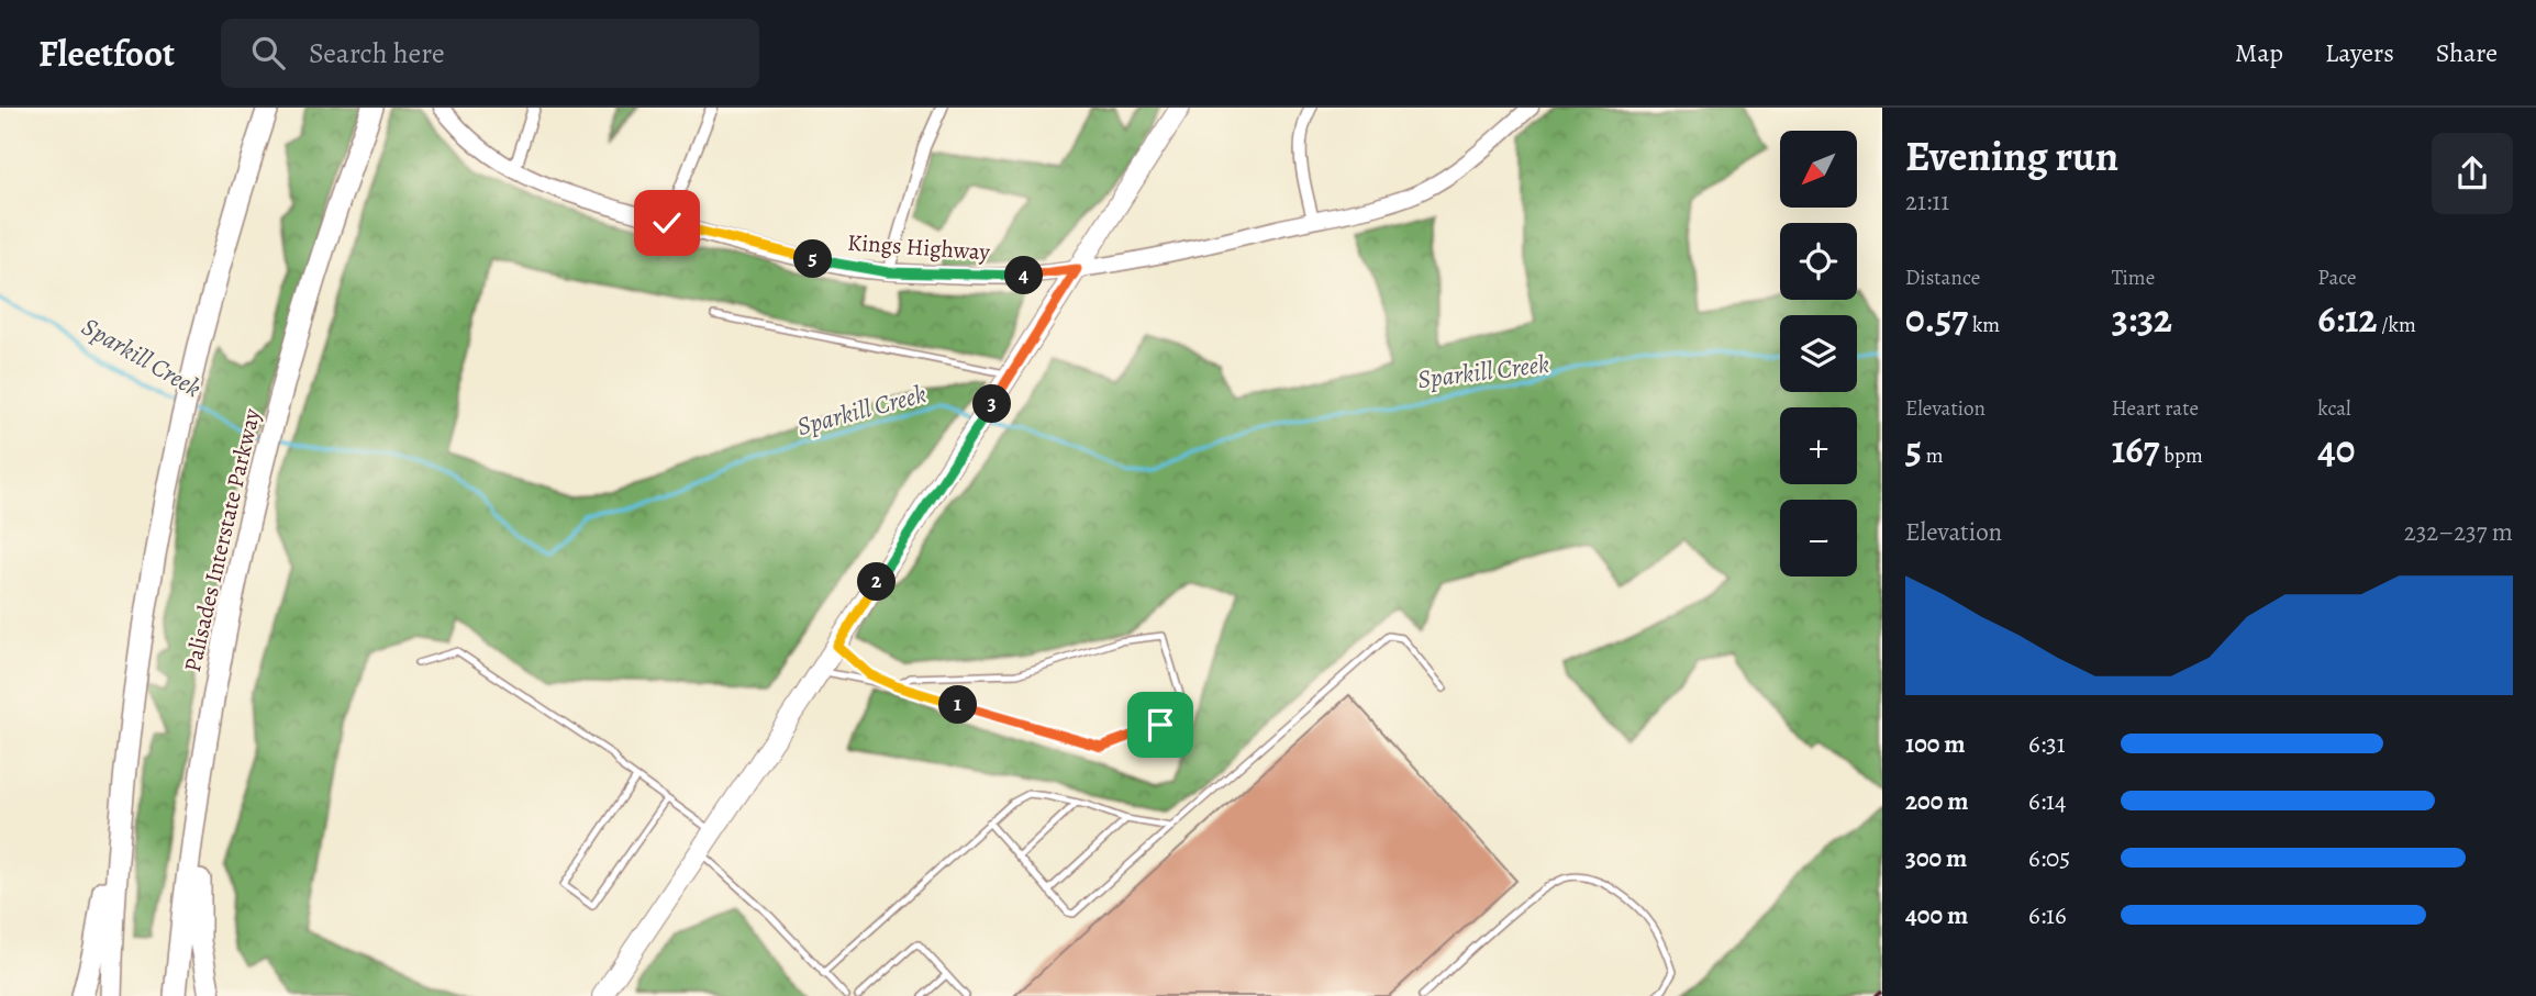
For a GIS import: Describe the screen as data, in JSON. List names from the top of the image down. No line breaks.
{"streets":{"highway":["Palisades Interstate Parkway"],"street":["Kings Highway"]},"water":["Sparkill Creek"],"north":"bottom left","page":{"header":"Fleetfoot","search":"Search here","nav":["Map","Layers","Share"],"heading":["Evening run","21:11"],"map_buttons":["+","−"],"stats":[["Distance","0.57 km"],["Time","3:32"],["Pace","6:12 /km"],["Elevation","5 m"],["Heart rate","167 bpm"],["kcal","40"]],"pins":["5","4","3","2","1"],"chart":["Elevation","232–237 m"],"list":[{"name":"100 m","note":"6:31"},{"name":"200 m","note":"6:14"},{"name":"300 m","note":"6:05"},{"name":"400 m","note":"6:16"}]}}
